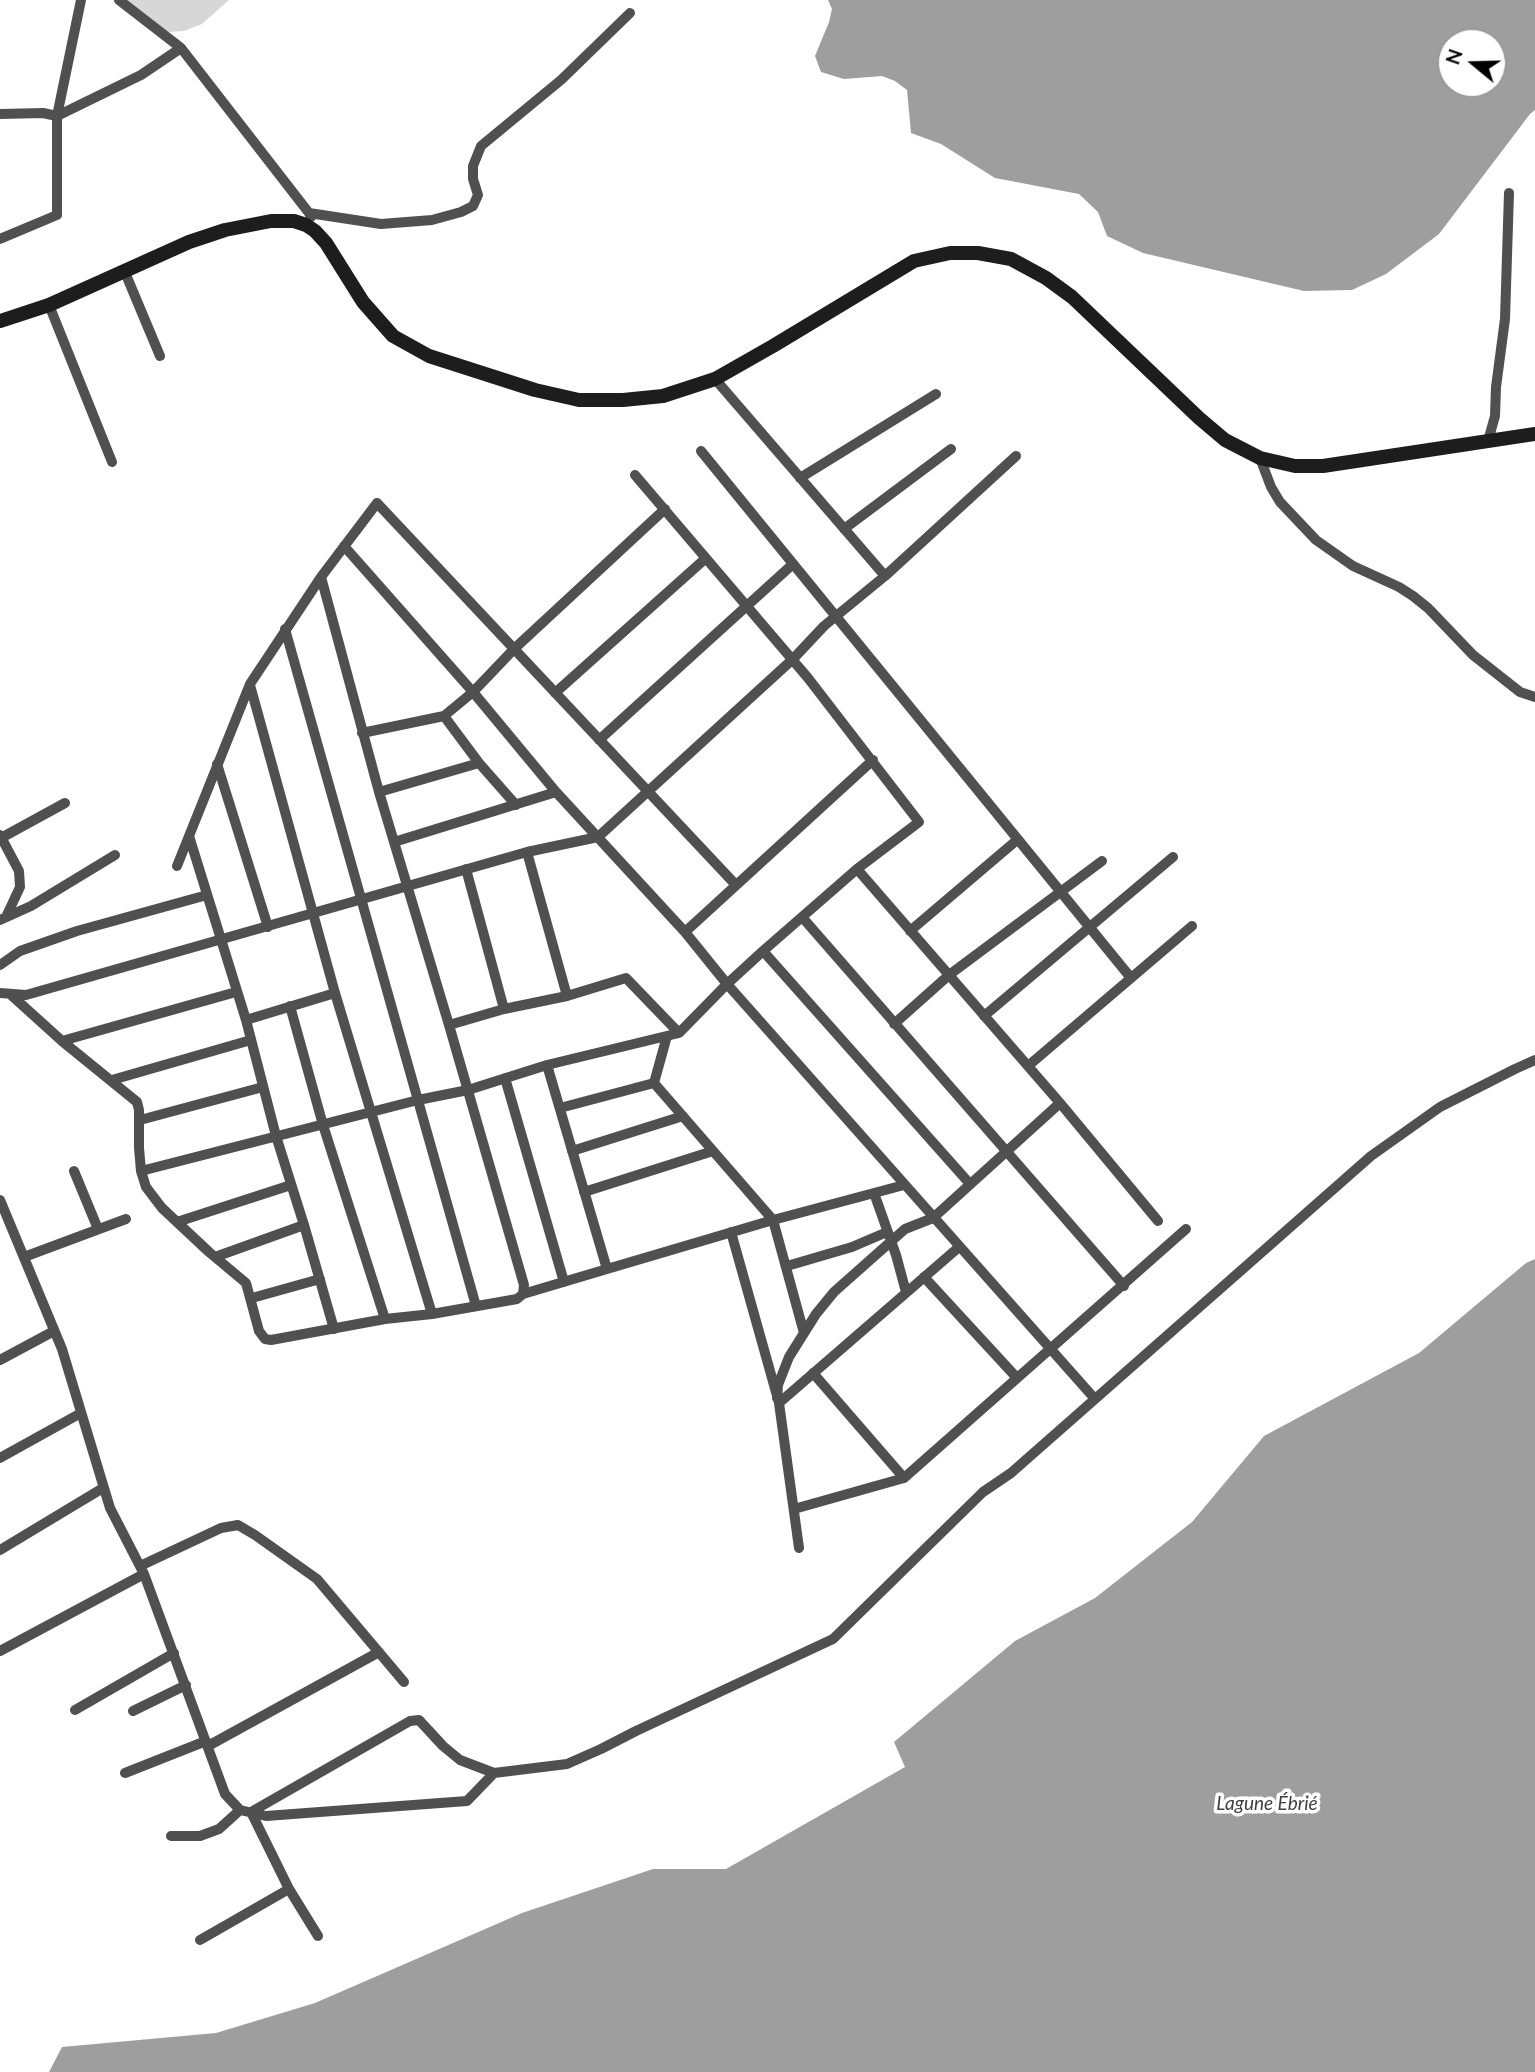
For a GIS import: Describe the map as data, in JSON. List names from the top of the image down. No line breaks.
{"water":["Lagune Ébrié"],"north":"left"}
